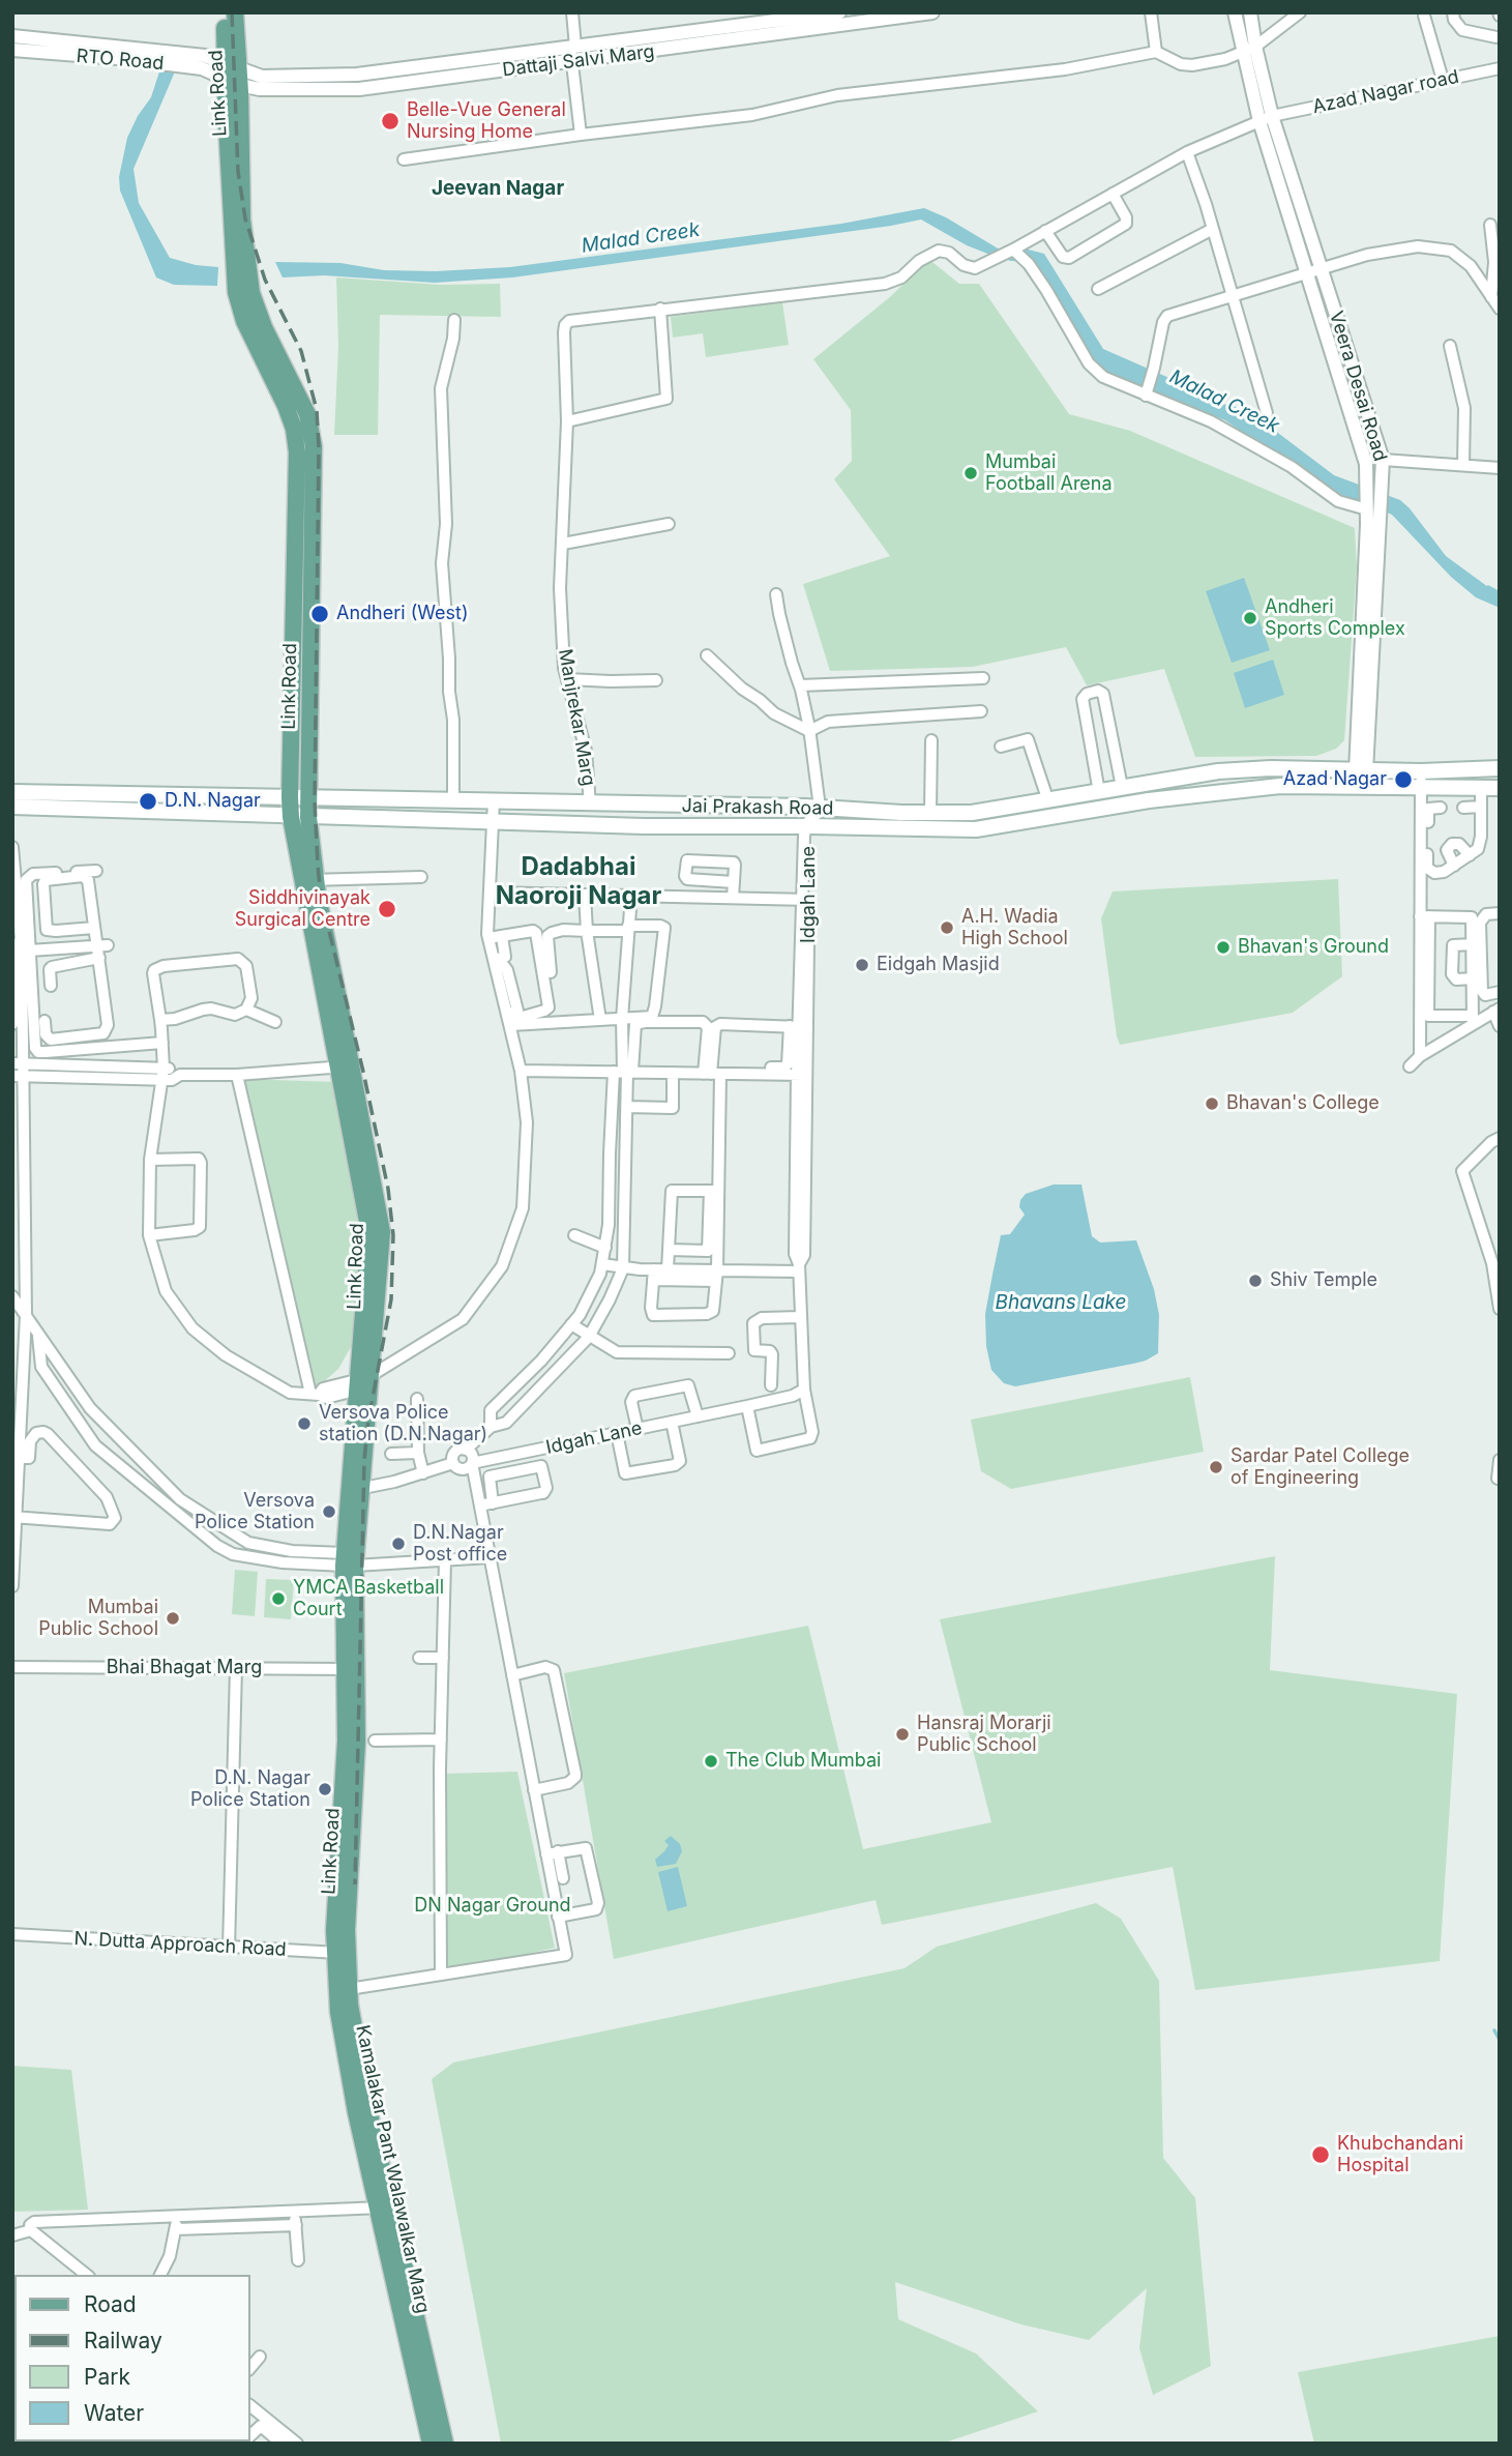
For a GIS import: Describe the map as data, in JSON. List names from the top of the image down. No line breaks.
{"streets":{"main road":["Link Road","Jai Prakash Road","Kamalakar Pant Walawalkar Marg"],"street":["RTO Road","Dattaji Salvi Marg","Azad Nagar road","Veera Desai Road","Manjrekar Marg","Idgah Lane","Bhai Bhagat Marg","N. Dutta Approach Road"]},"crossings":[["RTO Road","Dattaji Salvi Marg"],["RTO Road","Link Road"],["Dattaji Salvi Marg","Link Road"],["Azad Nagar road","Veera Desai Road"],["Azad Nagar road","Manjrekar Marg"],["Link Road","Jai Prakash Road"],["Link Road","Kamalakar Pant Walawalkar Marg"],["Veera Desai Road","Jai Prakash Road"],["Manjrekar Marg","Jai Prakash Road"],["Jai Prakash Road","Idgah Lane"],["Bhai Bhagat Marg","Kamalakar Pant Walawalkar Marg"],["N. Dutta Approach Road","Kamalakar Pant Walawalkar Marg"]],"districts":["Jeevan Nagar","Dadabhai Naoroji Nagar"],"water":["Malad Creek","Bhavans Lake"],"parks":["DN Nagar Ground"],"places":["Belle-Vue General Nursing Home","Mumbai Football Arena","Andheri (West)","Andheri Sports Complex","Azad Nagar","D.N. Nagar","Siddhivinayak Surgical Centre","A.H. Wadia High School","Bhavan's Ground","Eidgah Masjid","Bhavan's College","Shiv Temple","Versova Police station (D.N.Nagar)","Sardar Patel College of Engineering","Versova Police Station","D.N.Nagar Post office","YMCA Basketball Court","Mumbai Public School","Hansraj Morarji Public School","The Club Mumbai","D.N. Nagar Police Station","Khubchandani Hospital"],"legend":["Road","Railway","Park","Water"]}
